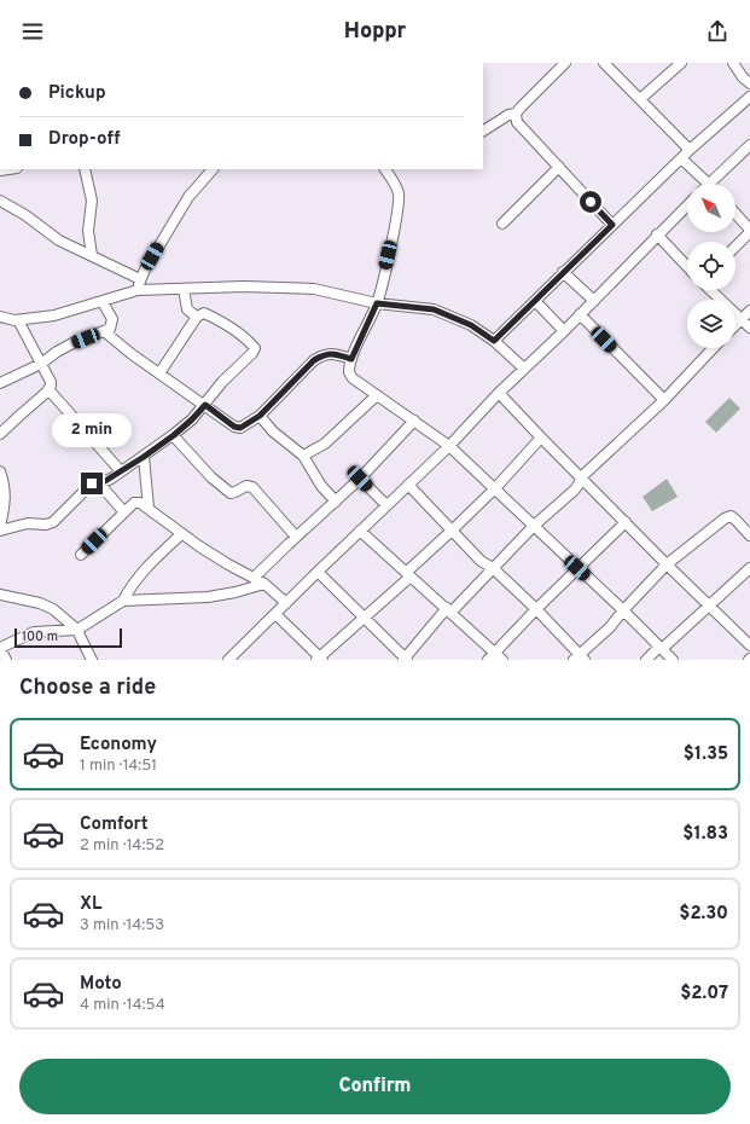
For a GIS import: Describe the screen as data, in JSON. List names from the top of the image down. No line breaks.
{"scale_bar":"100 m","north":"top left","page":{"header":"Hoppr","banner":["Pickup","Drop-off"],"bubble":"2 min","scale":"100 m","heading":"Choose a ride","list":[{"name":"Economy","note":"1 min · 14:51","value":"$1.35"},{"name":"Comfort","note":"2 min · 14:52","value":"$1.83"},{"name":"XL","note":"3 min · 14:53","value":"$2.30"},{"name":"Moto","note":"4 min · 14:54","value":"$2.07"}],"buttons":"Confirm"}}
